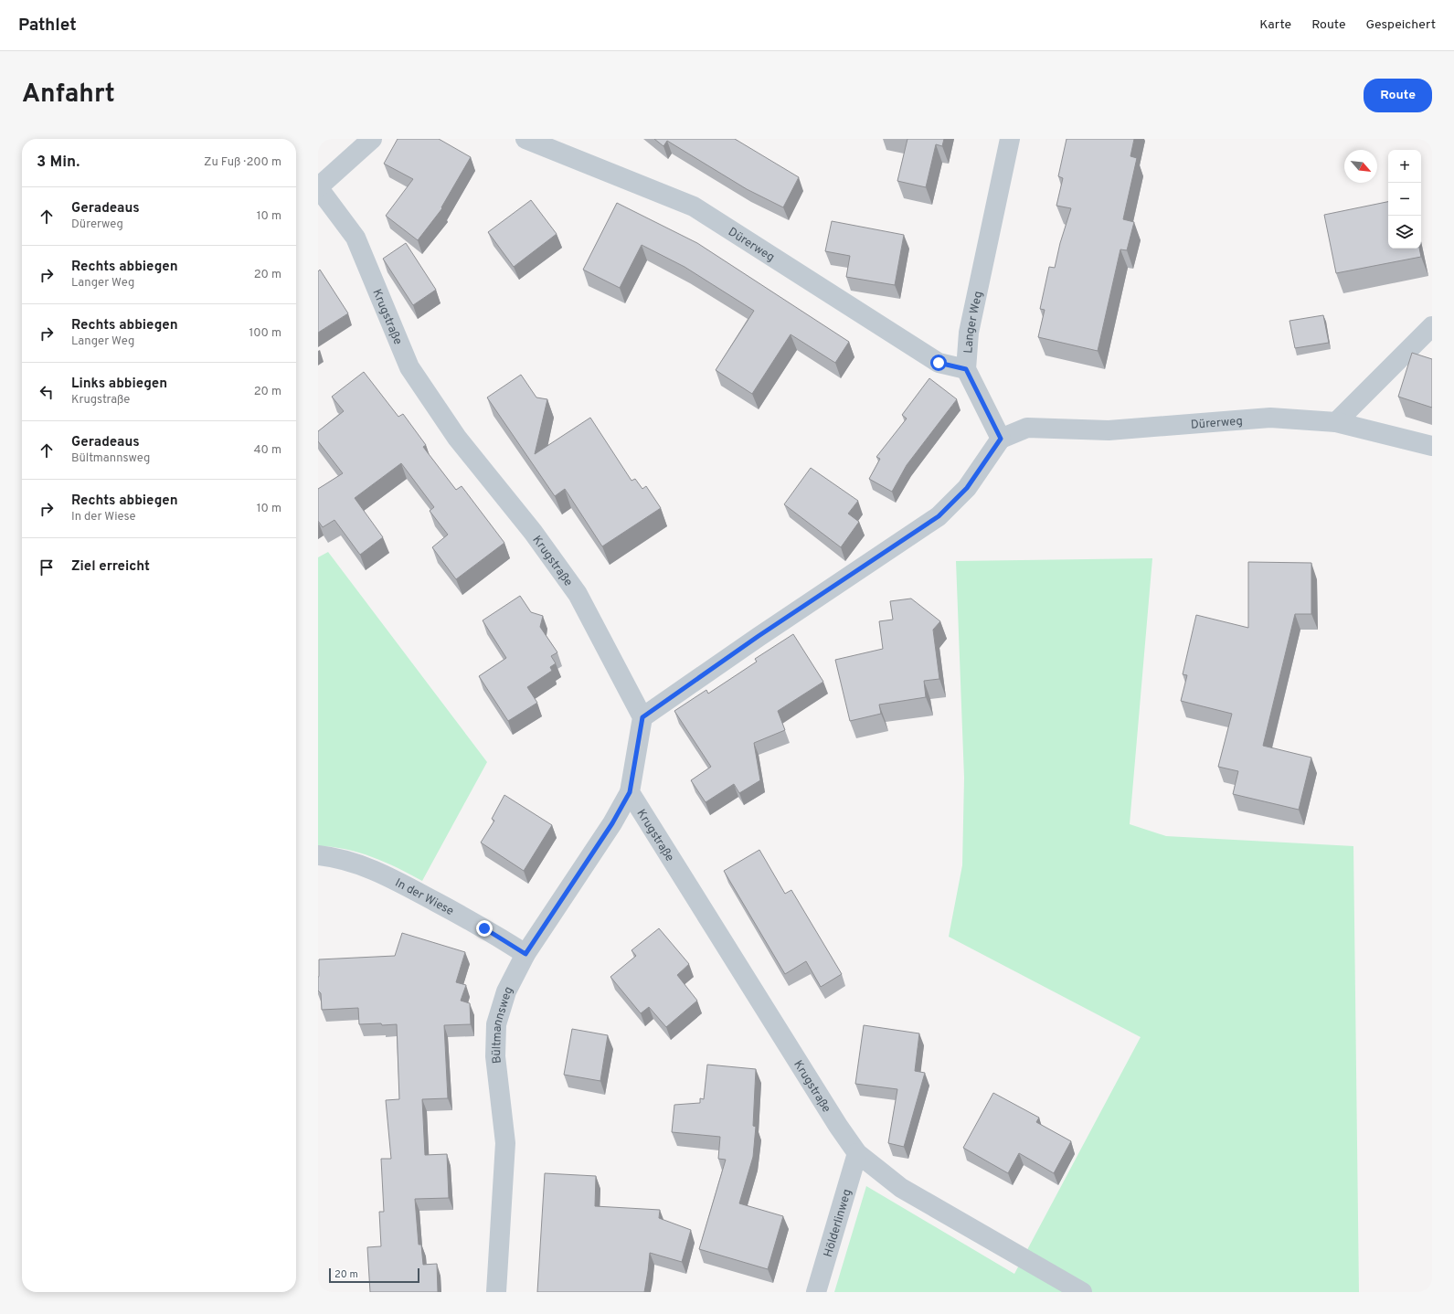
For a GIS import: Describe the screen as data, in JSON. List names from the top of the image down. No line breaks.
{"streets":{"street":["Dürerweg","Krugstraße","Langer Weg","In der Wiese","Bültmannsweg","Hölderlinweg"]},"crossings":[["Dürerweg","Langer Weg"],["Krugstraße","Bültmannsweg"],["Krugstraße","Hölderlinweg"],["In der Wiese","Bültmannsweg"]],"scale_bar":"20 m","north":"bottom right","page":{"header":"Pathlet","nav":["Karte","Route","Gespeichert"],"title":"Anfahrt","buttons":"Route","heading":["3 Min.","Zu Fuß · 200 m"],"map_buttons":["+","−"],"list":[["Geradeaus","Dürerweg","10 m"],["Rechts abbiegen","Langer Weg","20 m"],["Rechts abbiegen","Langer Weg","100 m"],["Links abbiegen","Krugstraße","20 m"],["Geradeaus","Bültmannsweg","40 m"],["Rechts abbiegen","In der Wiese","10 m"],"Ziel erreicht"],"scale":"20 m"}}
